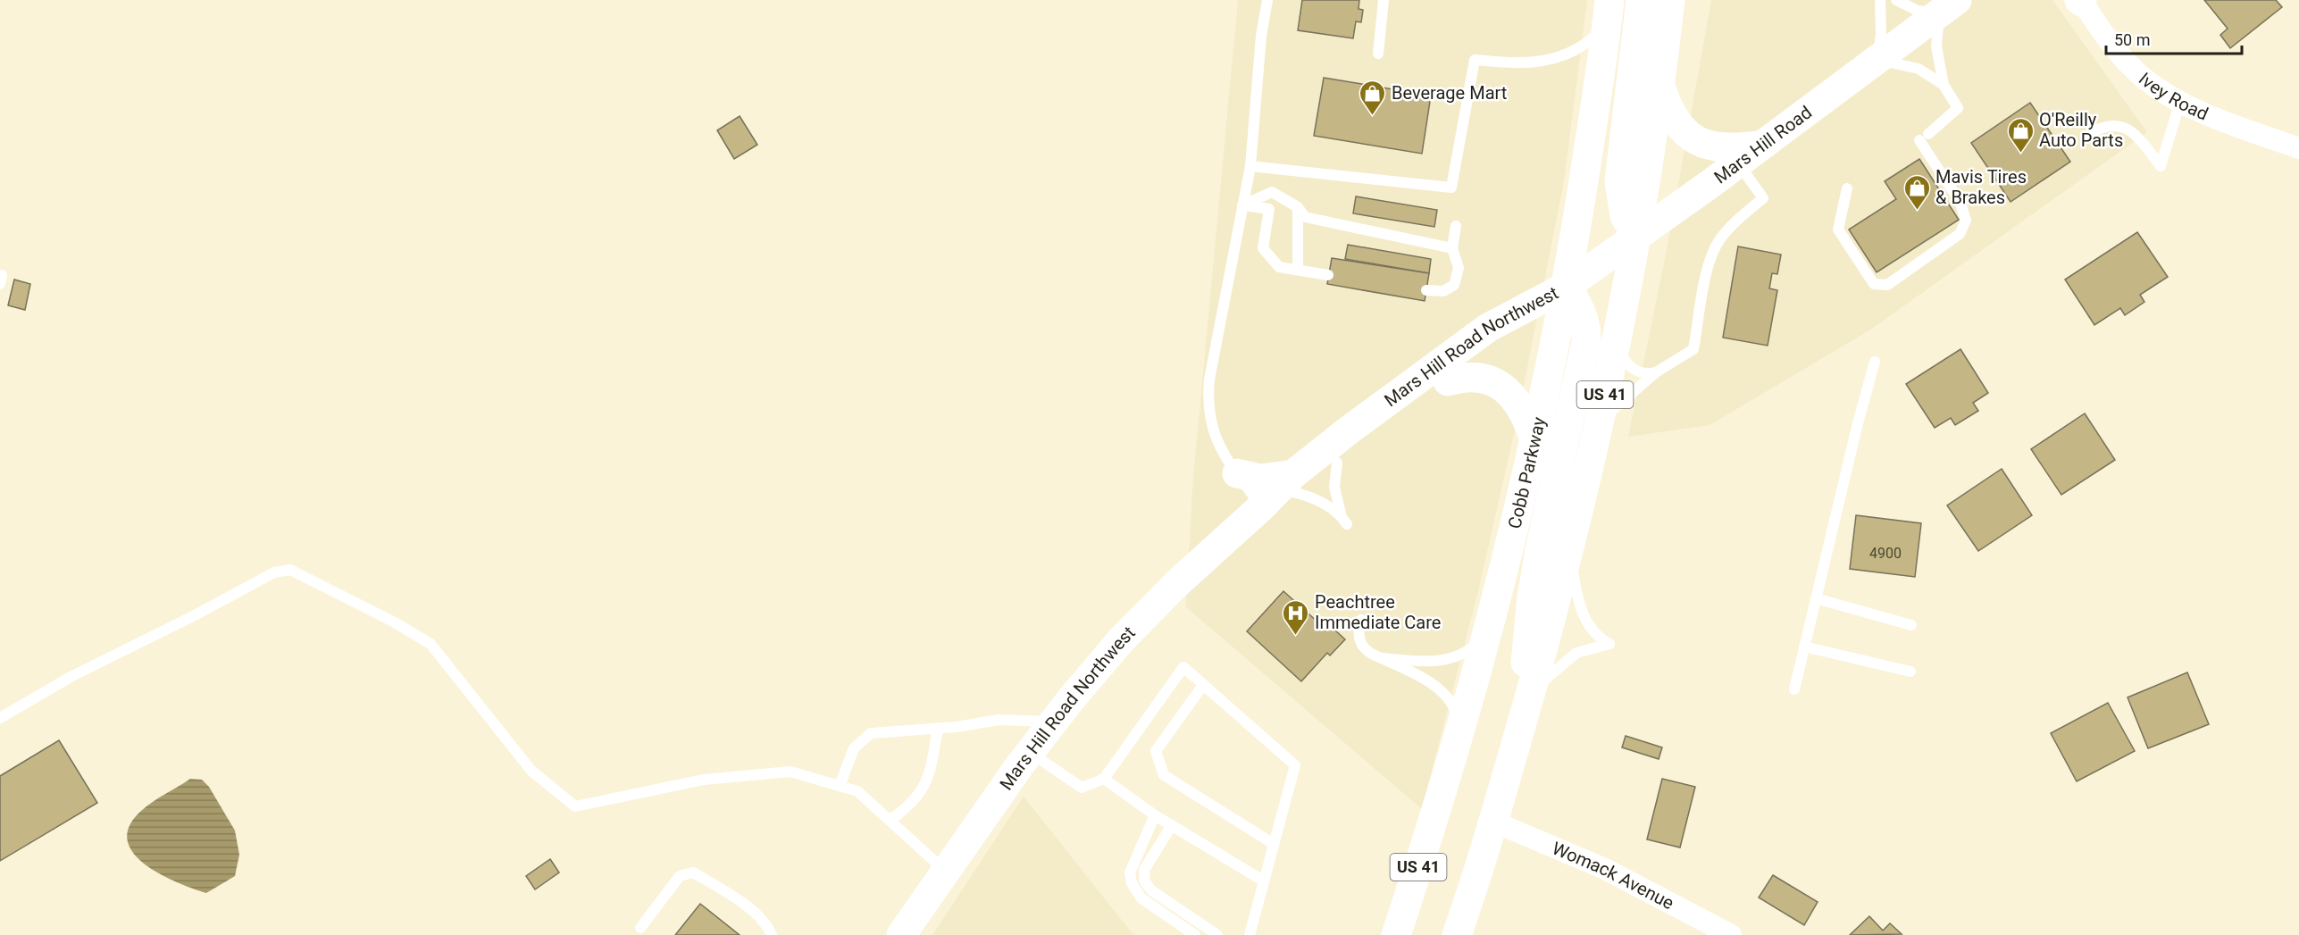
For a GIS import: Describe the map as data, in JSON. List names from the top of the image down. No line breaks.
{"streets":{"main road":["Mars Hill Road","Mars Hill Road Northwest","US 41","Cobb Parkway"],"street":["Ivey Road","Womack Avenue"]},"crossings":[["Mars Hill Road","Mars Hill Road Northwest"],["Mars Hill Road","US 41"],["Mars Hill Road","Cobb Parkway"],["Mars Hill Road Northwest","Cobb Parkway"],["US 41","Womack Avenue"]],"places":{"shop":["Beverage Mart","O'Reilly Auto Parts","Mavis Tires & Brakes"],"hospital":["Peachtree Immediate Care"]},"house_numbers":["4900"],"scale_bar":"50 m"}
